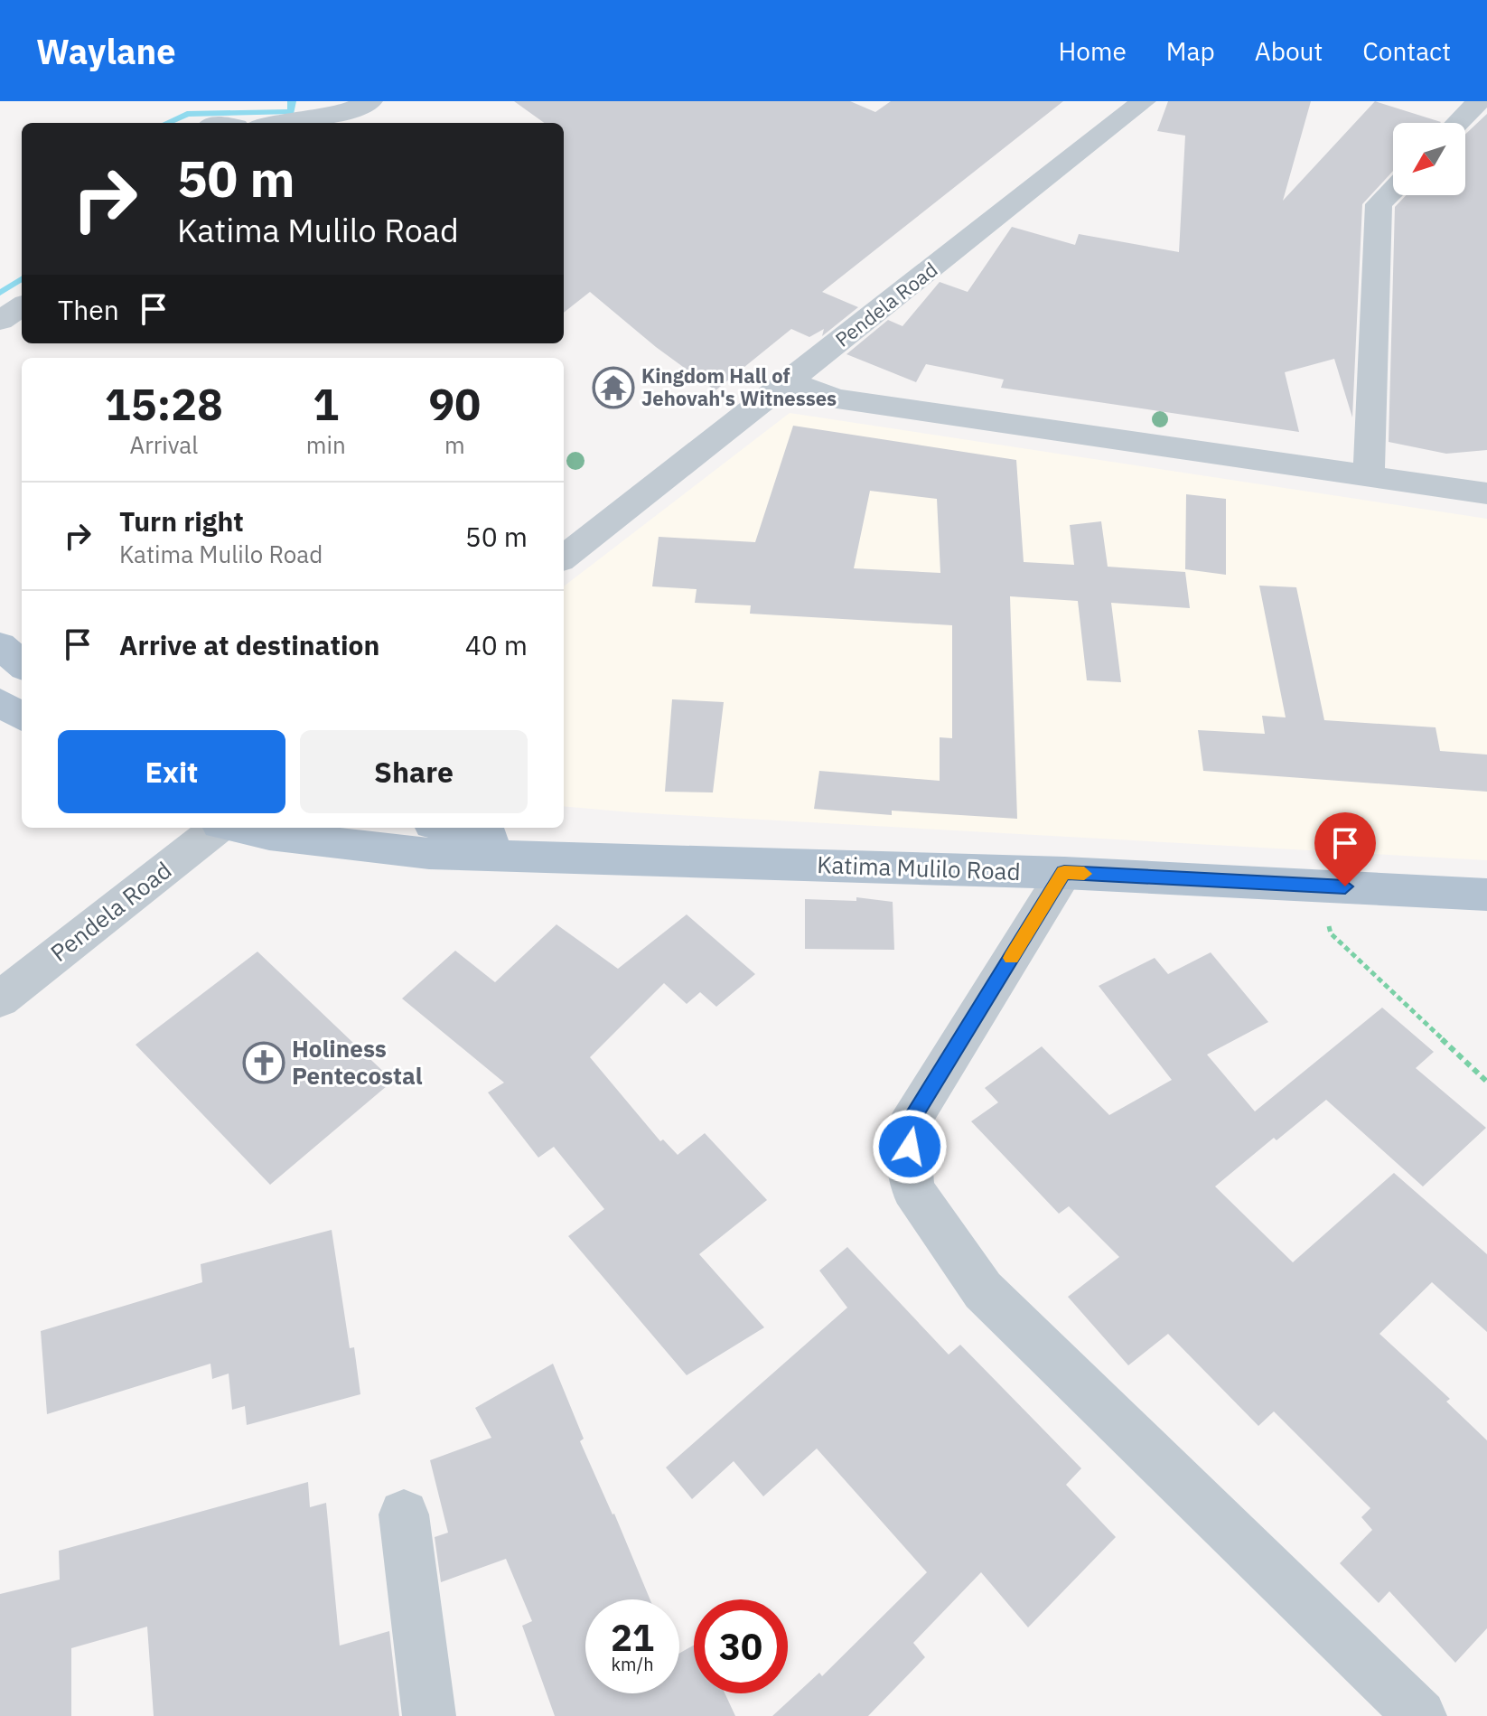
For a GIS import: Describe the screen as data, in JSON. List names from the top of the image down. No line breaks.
{"streets":{"main road":["Katima Mulilo Road"],"street":["Pendela Road"]},"places":{"temple":["Kingdom Hall of Jehovah's Witnesses"],"church":["Holiness Pentecostal"]},"north":"bottom left","page":{"header":"Waylane","nav":["Home","Map","About","Contact"],"turn":["50 m","Katima Mulilo Road"],"then":"Then","eta":["15:28","Arrival","1","min","90","m"],"list":[{"name":"Turn right","note":"Katima Mulilo Road","value":"50 m"},{"name":"Arrive at destination","value":"40 m"}],"buttons":["Exit","Share"],"speed":"21 km/h","limit":"30"}}
